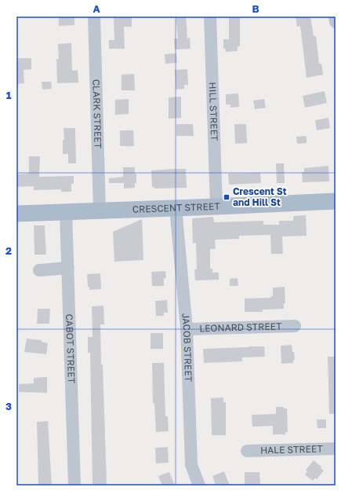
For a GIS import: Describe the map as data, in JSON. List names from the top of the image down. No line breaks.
{"streets":{"main road":["CRESCENT STREET"],"street":["HILL STREET","CLARK STREET","LEONARD STREET","JACOB STREET","CABOT STREET","HALE STREET"]},"crossings":[["HILL STREET","CRESCENT STREET"],["CLARK STREET","CRESCENT STREET"],["CRESCENT STREET","JACOB STREET"],["CRESCENT STREET","CABOT STREET"],["LEONARD STREET","JACOB STREET"]],"places":{"transit":["Crescent St and Hill St"]},"grid":{"columns":["A","B"],"rows":["1","2","3"]}}
